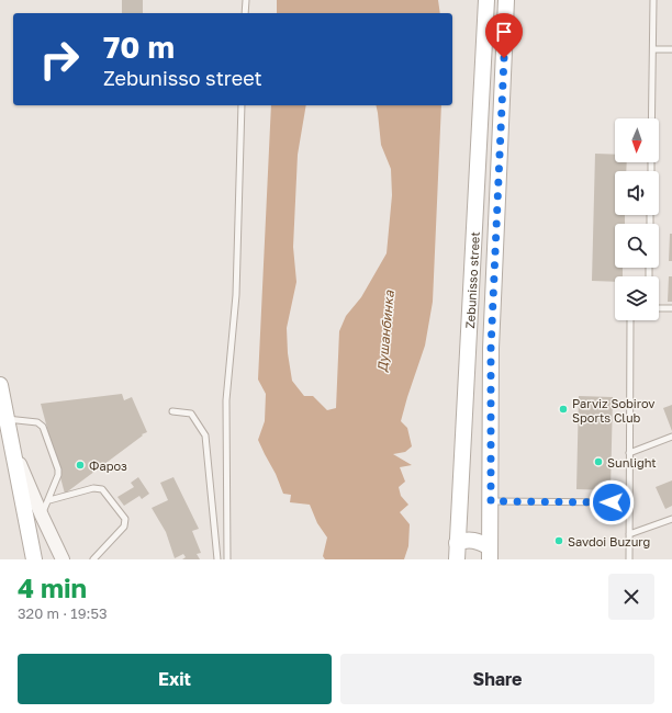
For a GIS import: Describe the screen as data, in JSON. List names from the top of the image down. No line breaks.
{"streets":{"main road":["Zebunisso street"]},"water":["Душанбинка"],"places":["Parviz Sobirov Sports Club","Sunlight","Фароз","Savdoi Buzurg"],"north":"bottom","page":{"turn":["70 m","Zebunisso street"],"heading":["4 min","320 m · 19:53"],"buttons":["Exit","Share"]}}
